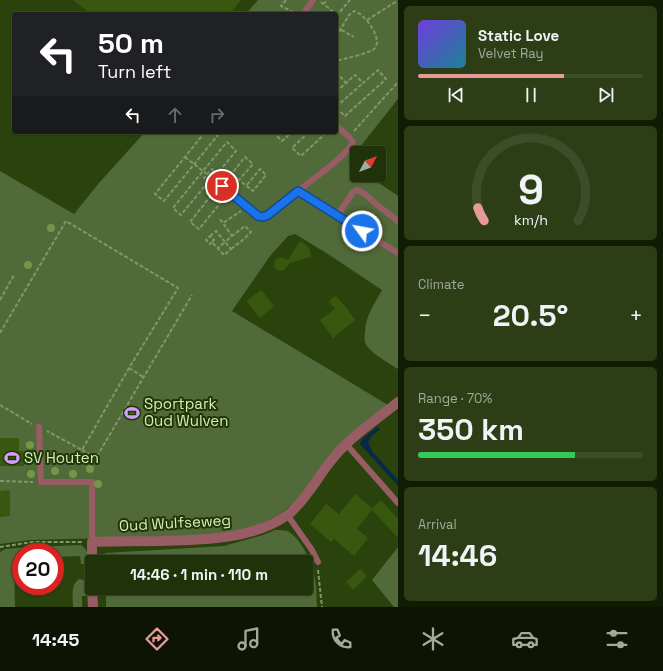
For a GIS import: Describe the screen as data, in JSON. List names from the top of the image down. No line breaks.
{"streets":{"street":["Oud Wulfseweg"]},"places":{"sports":["Sportpark Oud Wulven","SV Houten"]},"north":"top right","page":{"turn":["50 m","Turn left"],"song":["Static Love","Velvet Ray"],"tile":["Climate",["Range · 70%","350 km"],["Arrival","14:46"]],"heat":["−","20.5°","+"],"limit":"20","trip":"14:46 · 1 min · 110 m","tabs":"14:45","gauge":["9","km/h"]}}
